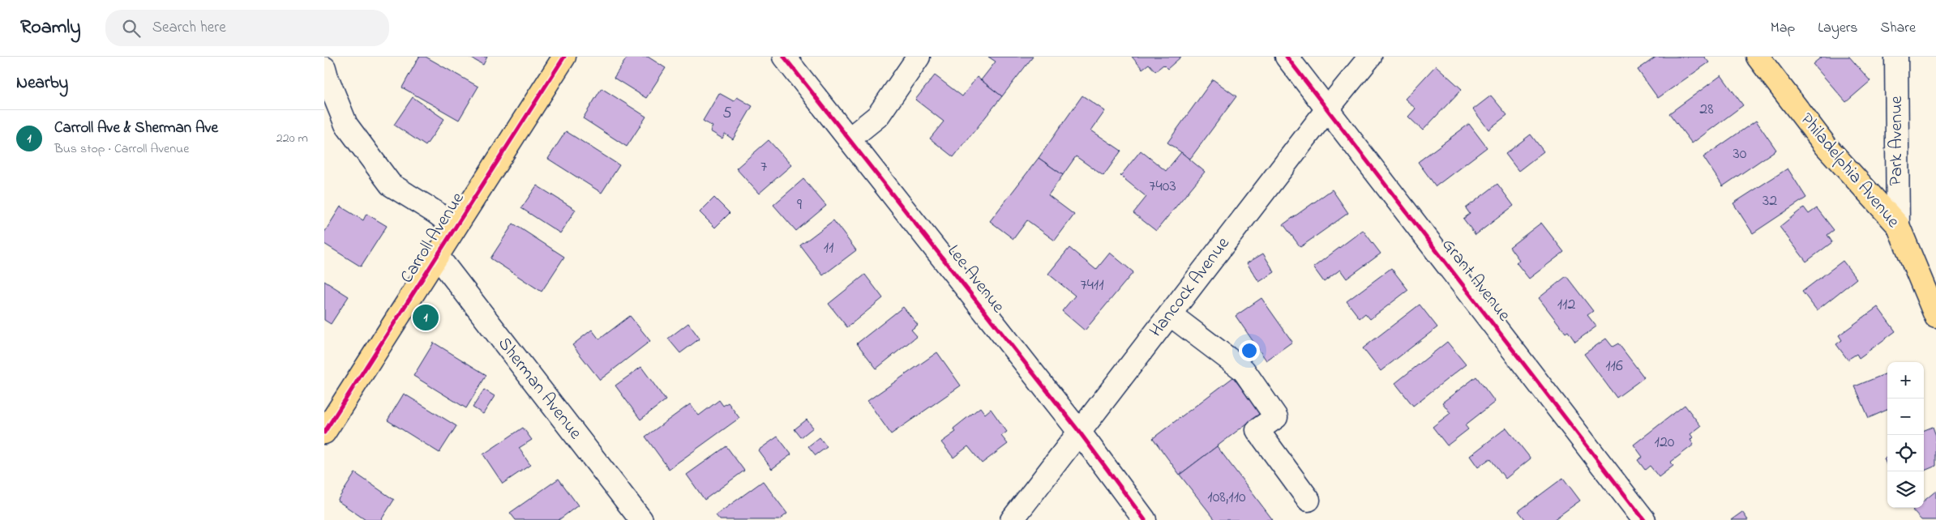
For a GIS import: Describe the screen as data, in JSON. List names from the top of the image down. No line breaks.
{"streets":{"main road":["Philadelphia Avenue","Carroll Avenue"],"street":["Park Avenue","Lee Avenue","Grant Avenue","Hancock Avenue","Sherman Avenue"]},"crossings":[["Park Avenue","Philadelphia Avenue"],["Carroll Avenue","Sherman Avenue"],["Lee Avenue","Hancock Avenue"],["Grant Avenue","Hancock Avenue"]],"house_numbers":["28","5","30","7","7403","32","9","11","7411","112","116","120","108,110"],"page":{"header":"Roamly","search":"Search here","nav":["Map","Layers","Share"],"heading":"Nearby","list":[{"mark":"1","name":"Carroll Ave & Sherman Ave","note":"Bus stop · Carroll Avenue","value":"220 m"}],"pins":"1","map_buttons":["+","−"]}}
